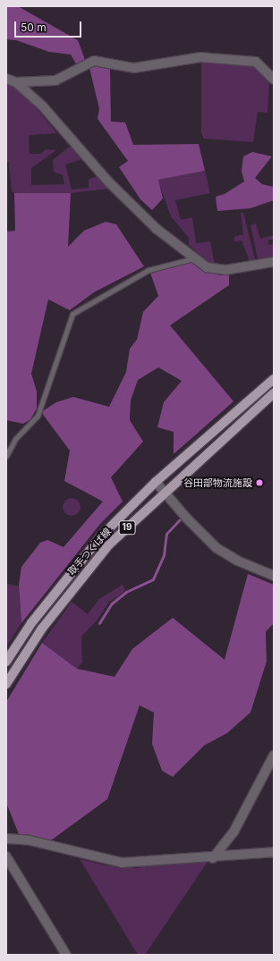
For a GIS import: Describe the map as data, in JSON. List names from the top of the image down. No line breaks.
{"streets":{"main road":["19","取手つくば線"]},"places":["谷田部物流施設"],"scale_bar":"50 m"}
